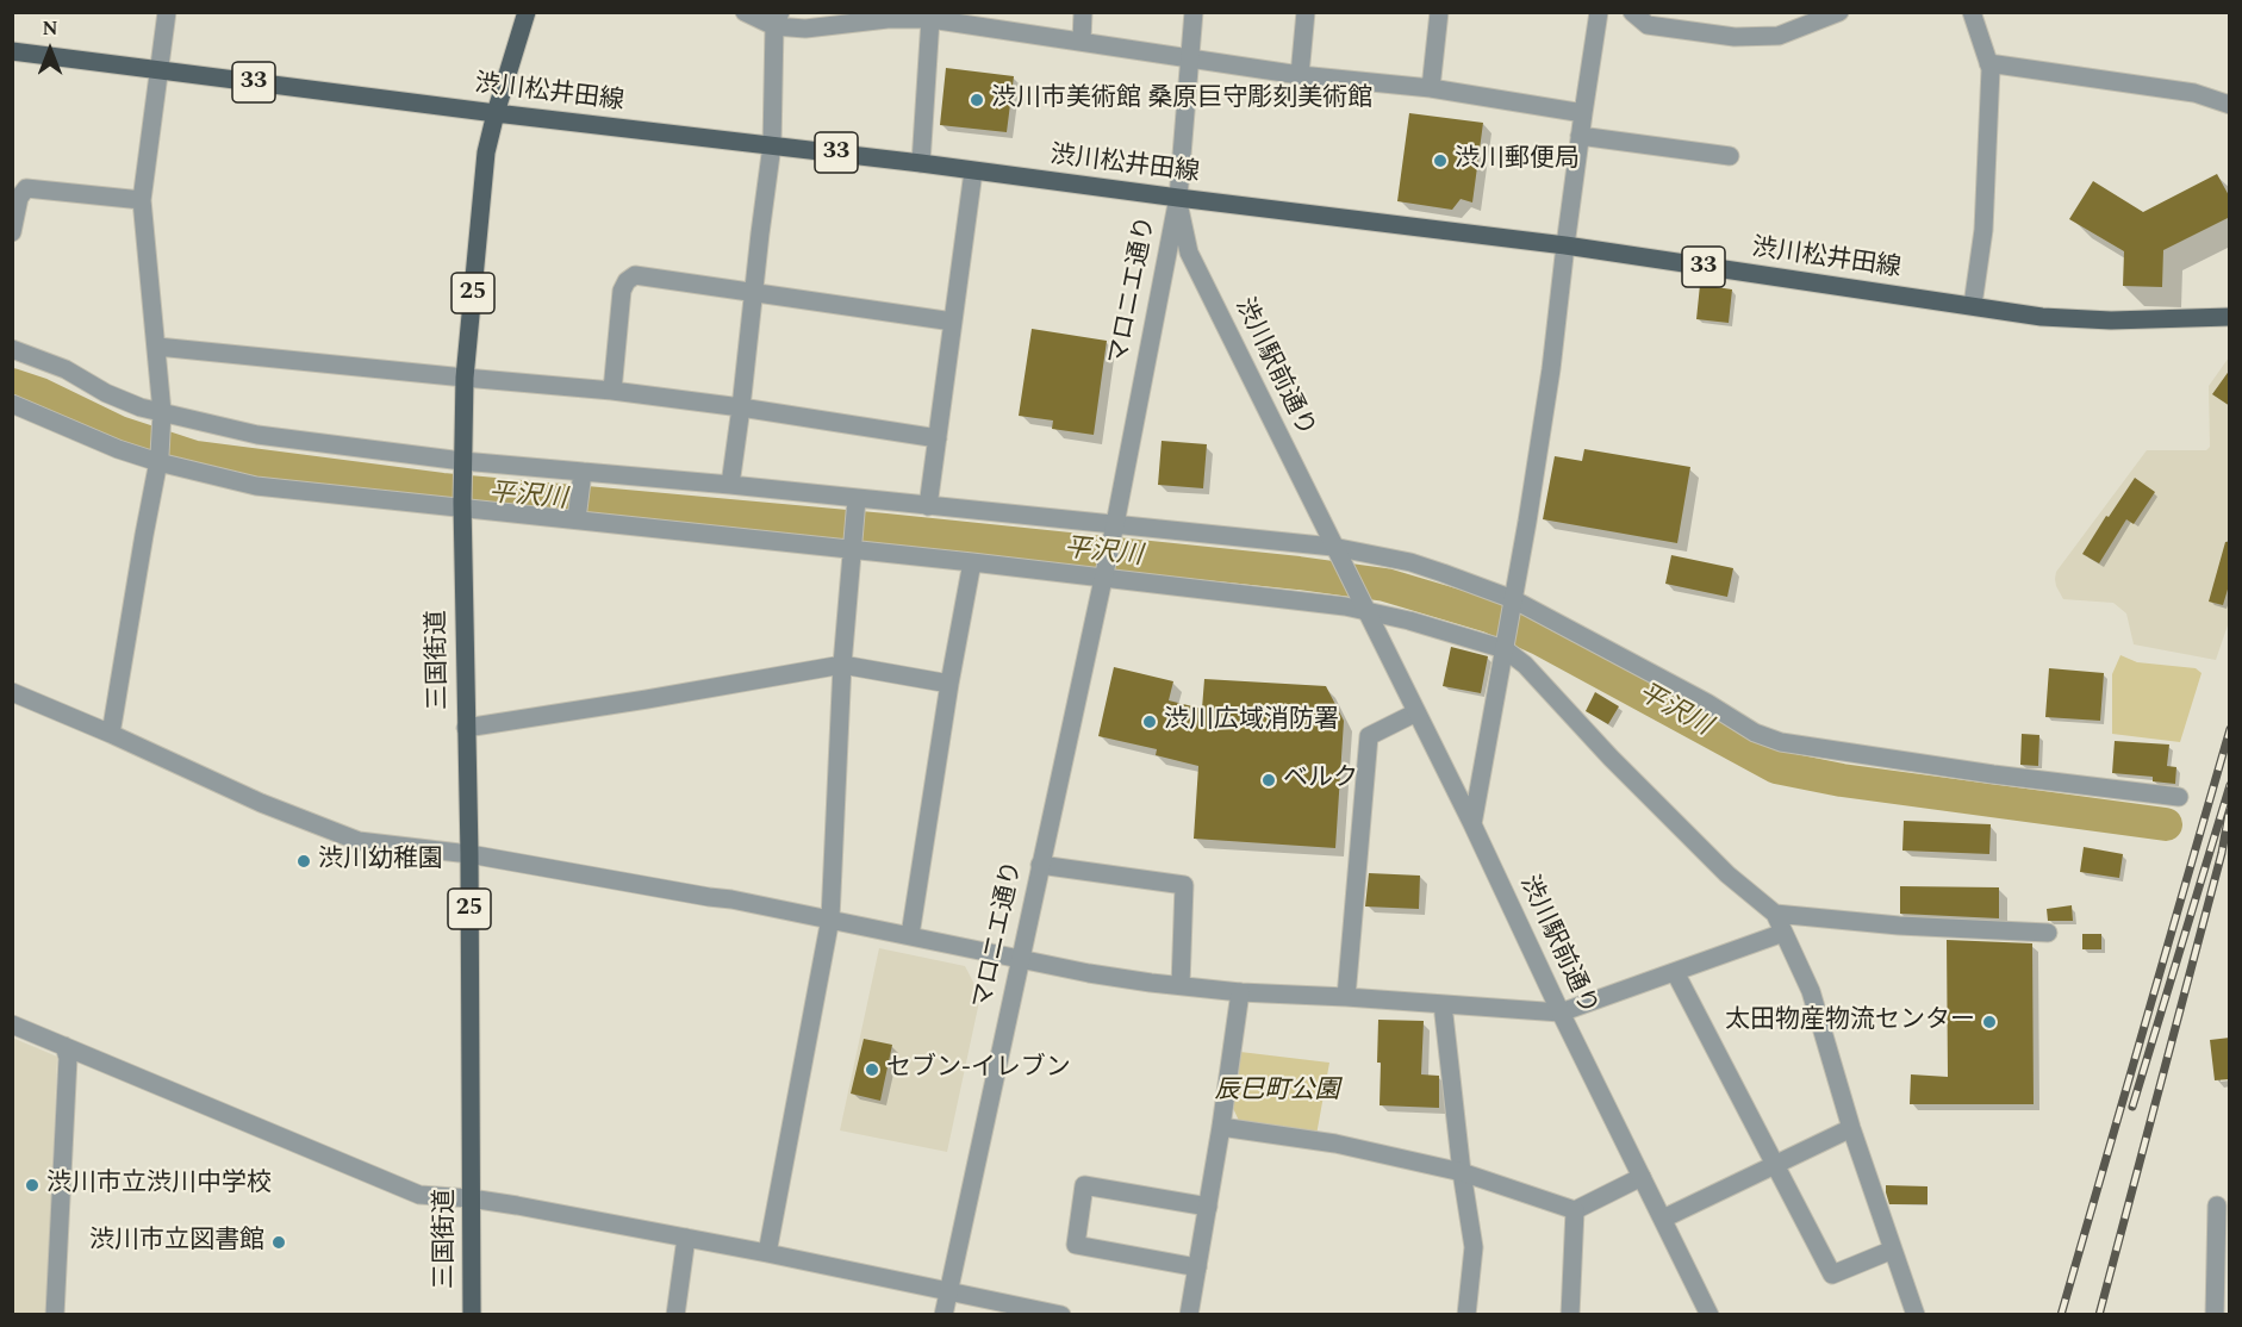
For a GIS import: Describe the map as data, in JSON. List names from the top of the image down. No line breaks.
{"streets":{"main road":["33","渋川松井田線","25","三国街道"],"street":["マロニエ通り","渋川駅前通り"]},"crossings":[["渋川松井田線","マロニエ通り"],["渋川松井田線","渋川駅前通り"],["渋川松井田線","三国街道"],["マロニエ通り","渋川駅前通り"]],"water":["平沢川"],"parks":["辰巳町公園"],"places":["渋川市美術館 桑原巨守彫刻美術館","渋川郵便局","渋川広域消防署","ベルク","渋川幼稚園","太田物産物流センター","セブン-イレブン","渋川市立渋川中学校","渋川市立図書館"],"north":"top"}
